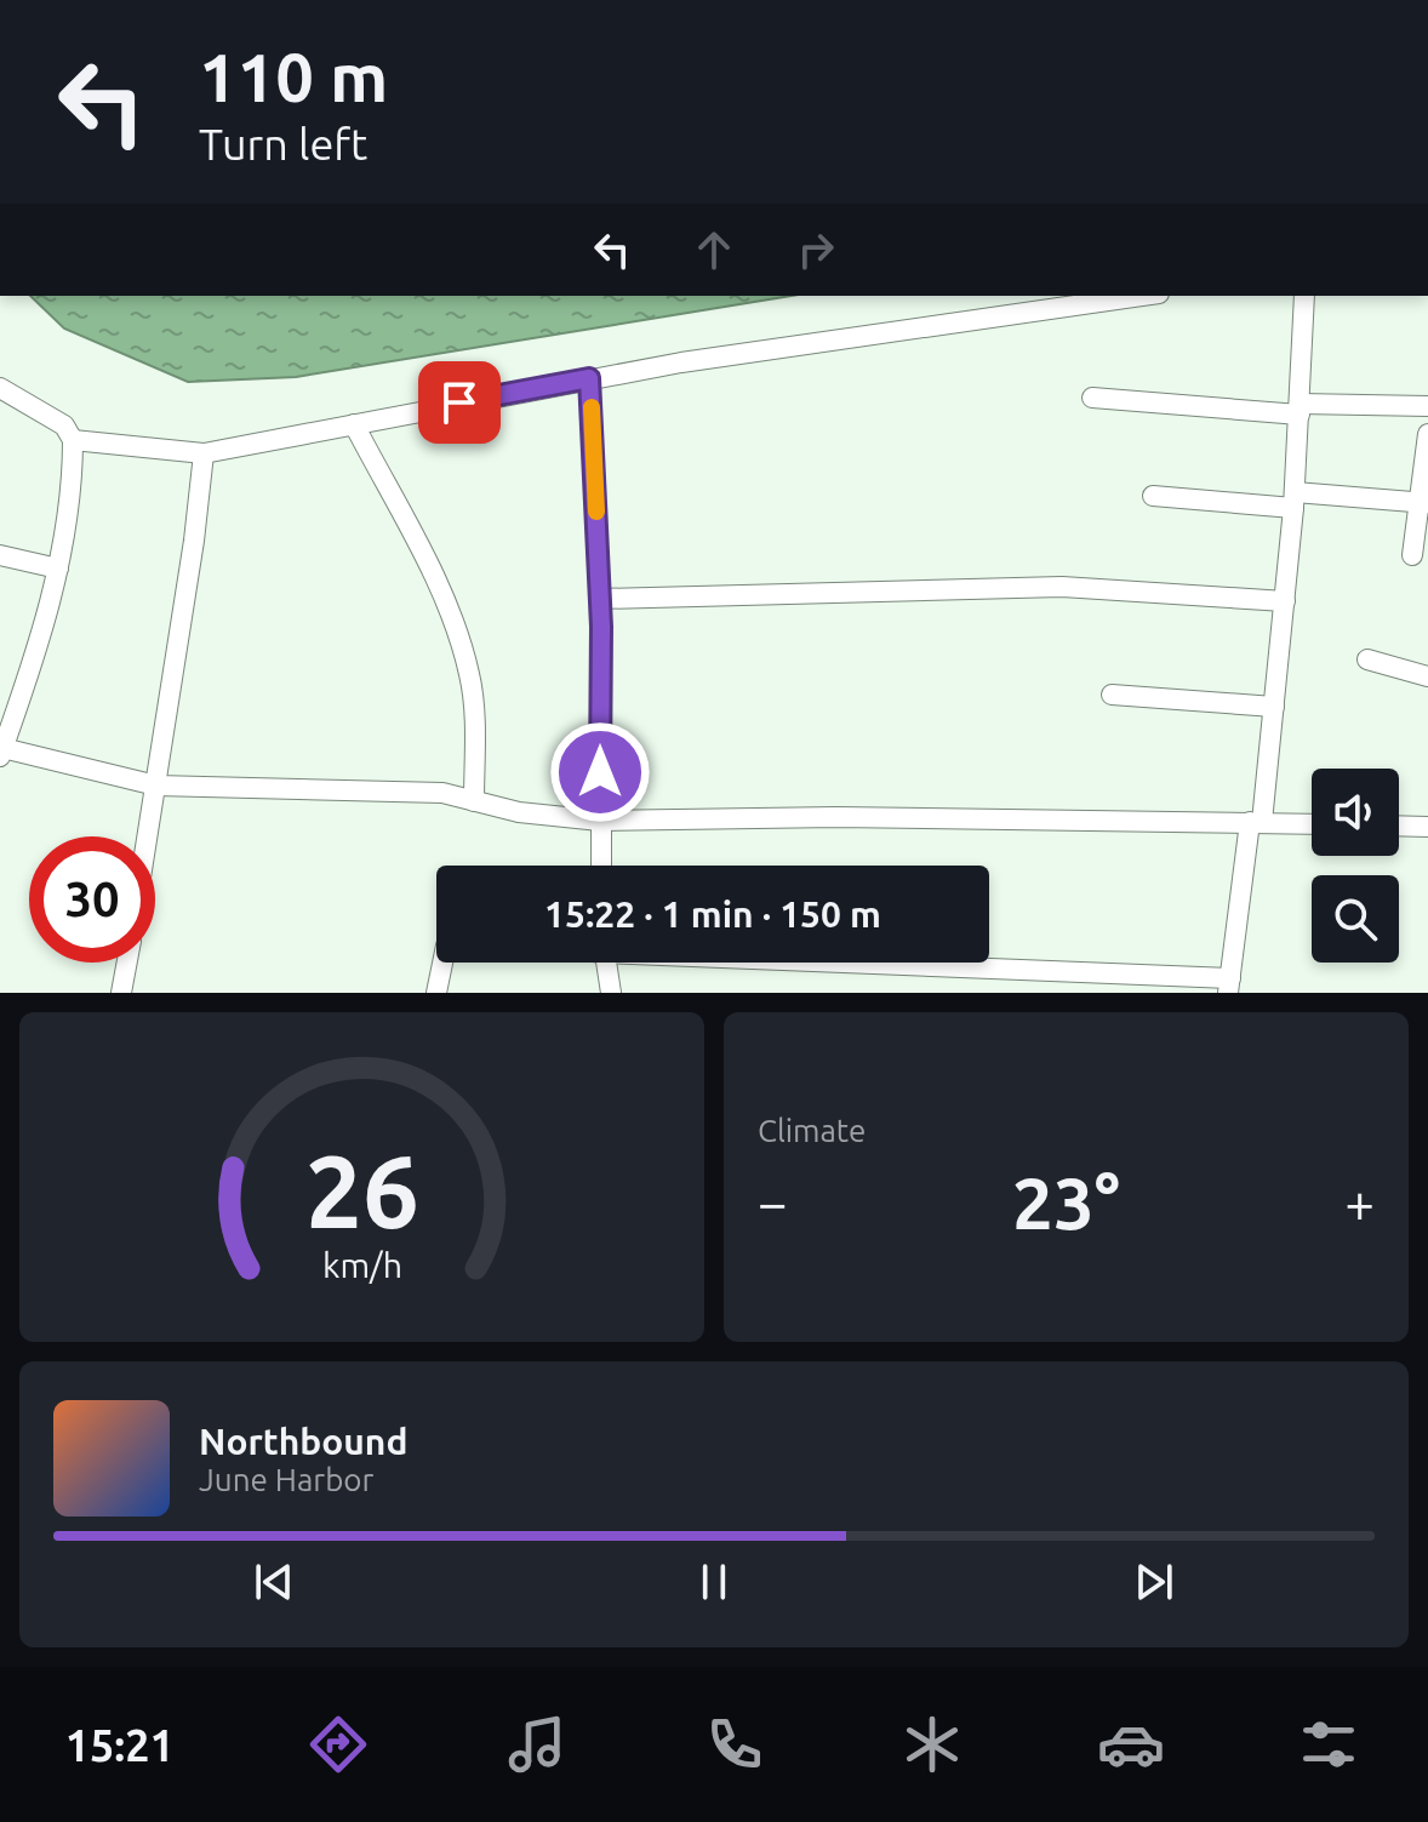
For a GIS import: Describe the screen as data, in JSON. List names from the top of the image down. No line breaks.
{"page":{"turn":["110 m","Turn left"],"limit":"30","trip":"15:22 · 1 min · 150 m","tile":"Climate","heat":["−","23°","+"],"song":["Northbound","June Harbor"],"tabs":"15:21","gauge":["26","km/h"]}}
